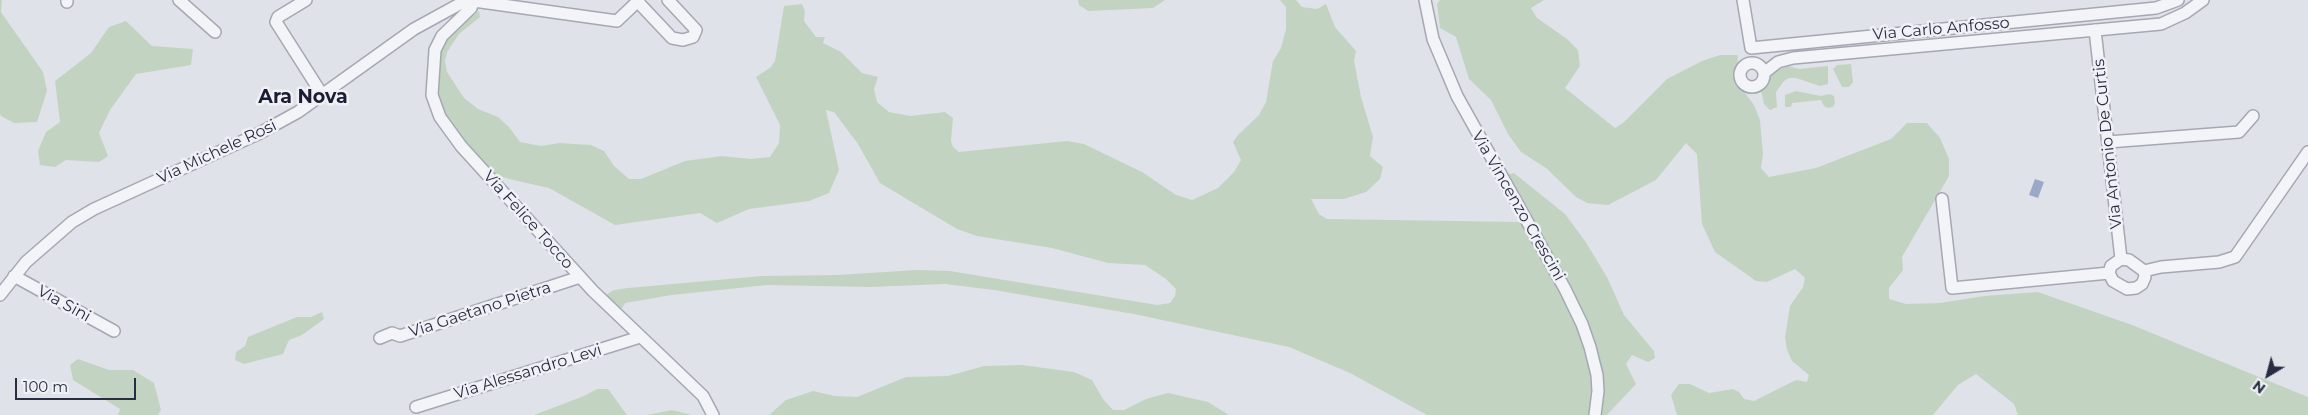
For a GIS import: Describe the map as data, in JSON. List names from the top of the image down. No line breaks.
{"streets":{"street":["Via Carlo Anfosso","Via Antonio De Curtis","Via Michele Rosi","Via Vincenzo Crescini","Via Felice Tocco","Via Sini","Via Gaetano Pietra","Via Alessandro Levi"]},"crossings":[["Via Michele Rosi","Via Felice Tocco"],["Via Michele Rosi","Via Sini"],["Via Felice Tocco","Via Gaetano Pietra"],["Via Felice Tocco","Via Alessandro Levi"]],"districts":["Ara Nova"],"scale_bar":"100 m","north":"bottom left"}
